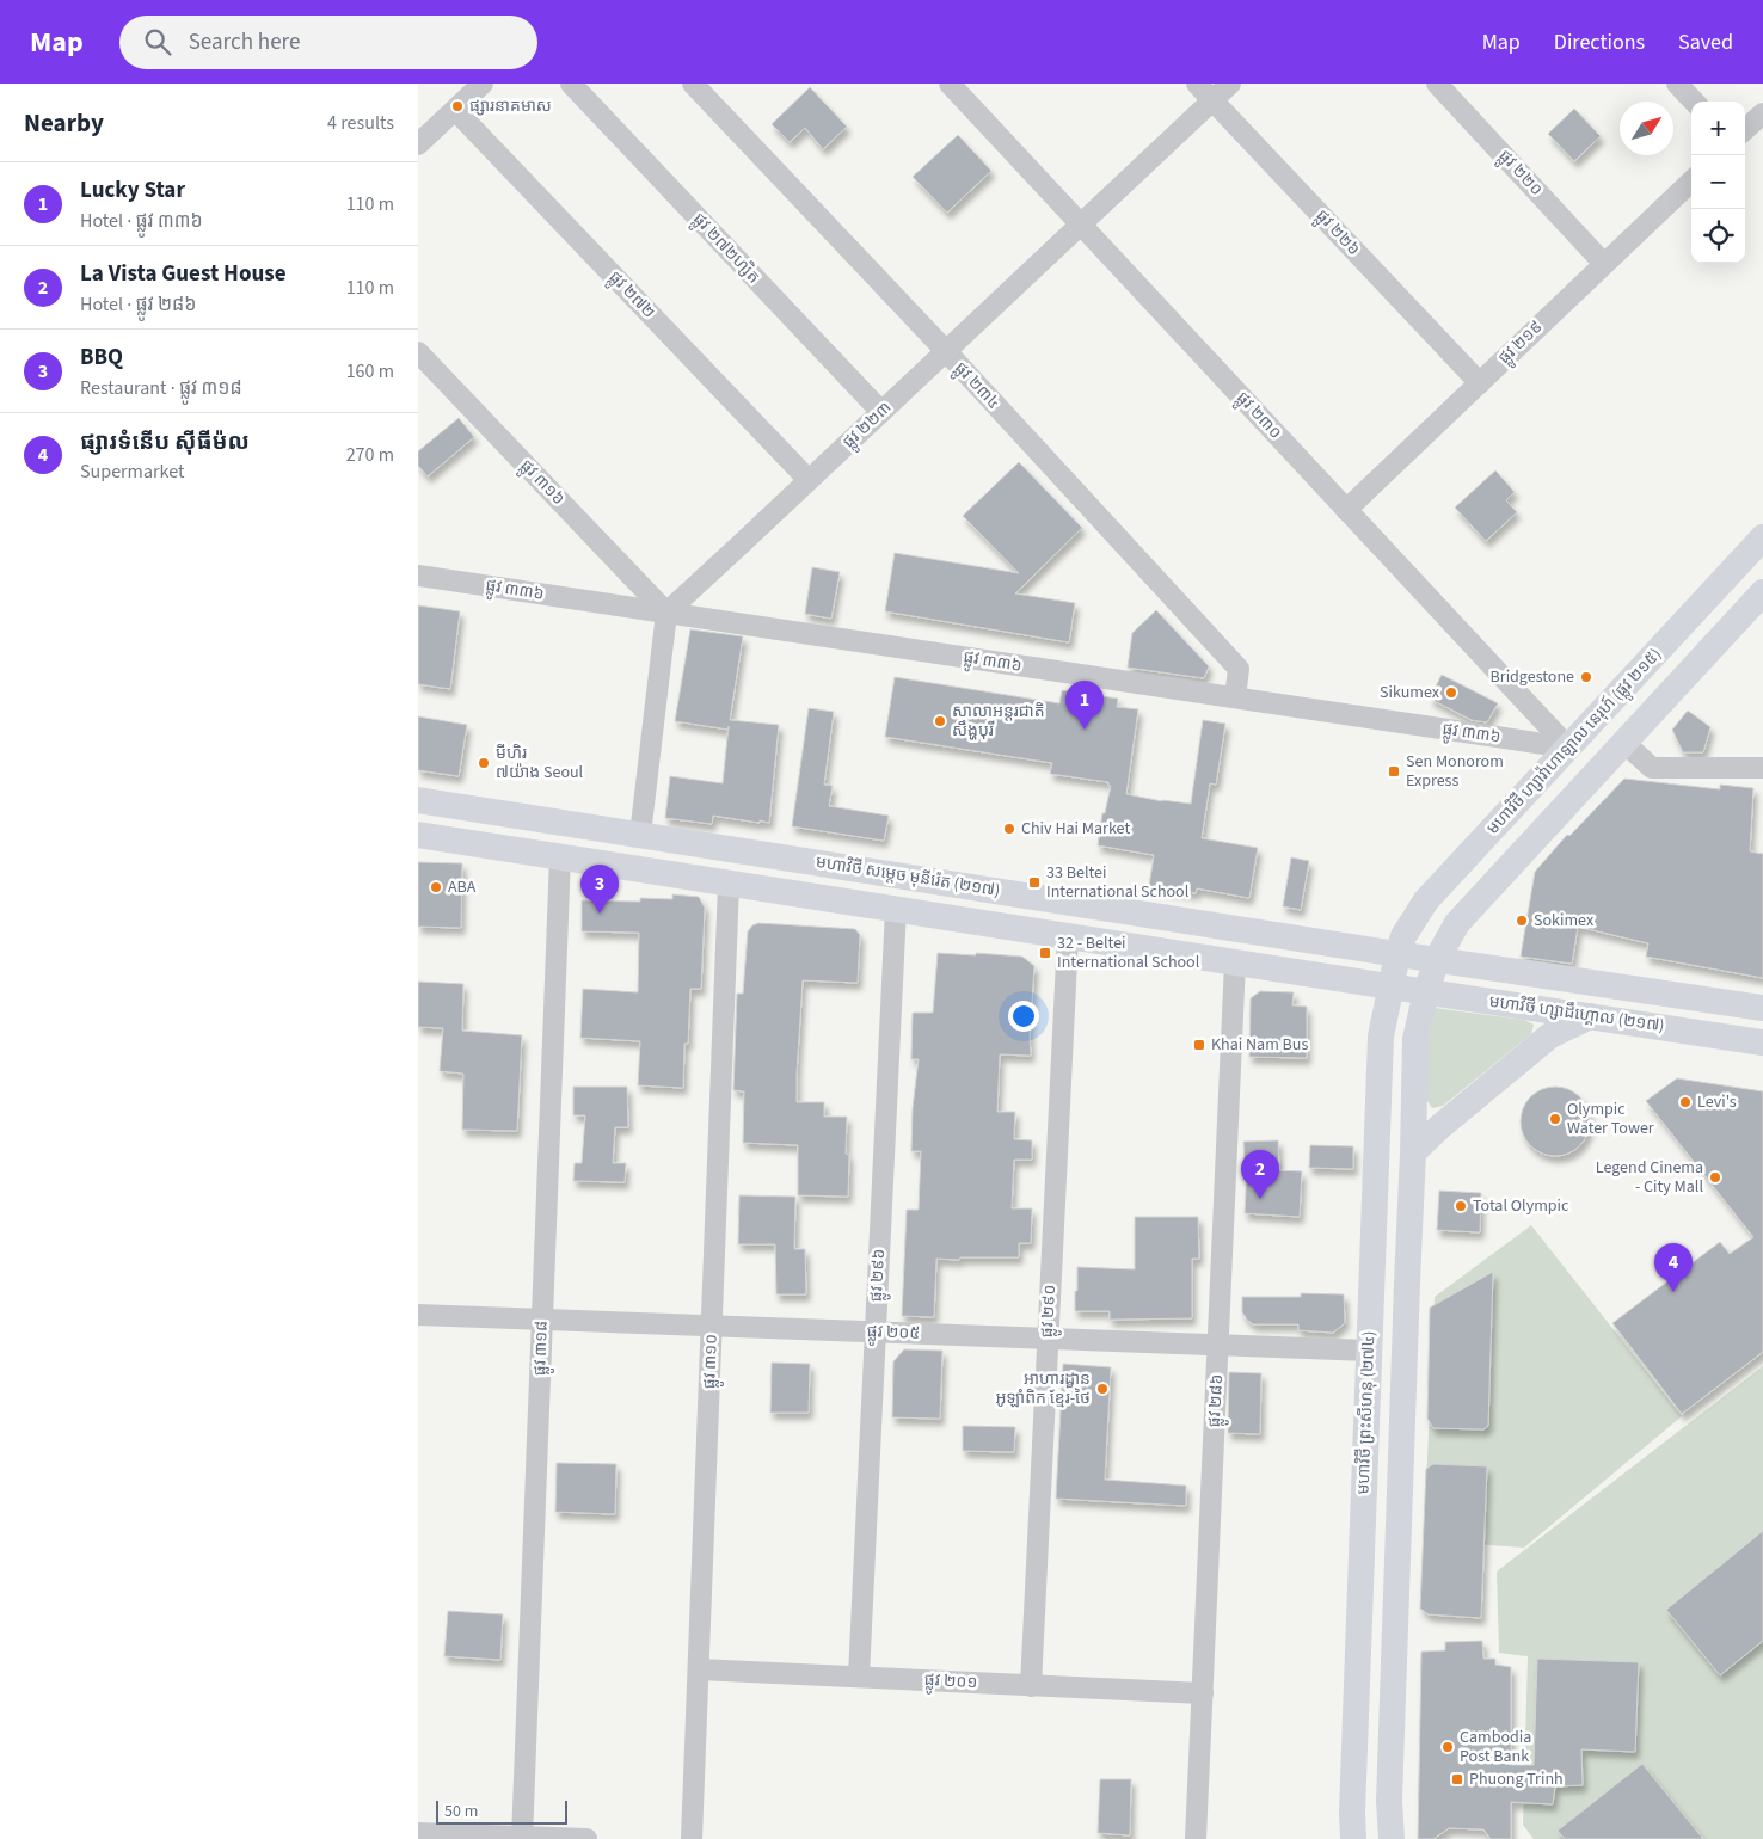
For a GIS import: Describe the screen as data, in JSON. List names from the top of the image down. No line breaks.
{"streets":{"main road":["មហាវិថី ហ្សាវ៉ាហាឡាល នេរុហ៍ (ផ្លូវ ២១៥)","មហាវិថី សម្តេច មុនីរ៉េត (២១៧)","មហាវិថី ហ្សាដឹហ្គោល (២១៧)","មហាវិថី ព្រះសីហនុ (២៧៤)"],"street":["ផ្លូវ ២២០","ផ្លូវ ២២៦","ផ្លូវ ២៧២ហ្សិត","ផ្លូវ ២៧២","ផ្លូវ ២១៩","ផ្លូវ ២៣៤","ផ្លូវ ២៣០","ផ្លូវ ២២៣","ផ្លូវ ៣១៦","ផ្លូវ ៣៣៦","ផ្លូវ ២៩៦","ផ្លូវ ២៩០","ផ្លូវ ២០៥","ផ្លូវ ៣១៨","ផ្លូវ ៣១០","ផ្លូវ ២៨៦","ផ្លូវ ២០១"]},"crossings":[["ផ្លូវ ២២០","ផ្លូវ ២១៩"],["ផ្លូវ ២២៦","ផ្លូវ ២១៩"],["ផ្លូវ ២២៦","ផ្លូវ ២២៣"],["ផ្លូវ ២៧២ហ្សិត","ផ្លូវ ២២៣"],["ផ្លូវ ២៧២","ផ្លូវ ២២៣"],["ផ្លូវ ២១៩","ផ្លូវ ២៣០"],["ផ្លូវ ២៣៤","ផ្លូវ ២២៣"],["ផ្លូវ ២៣៤","ផ្លូវ ៣៣៦"],["ផ្លូវ ២៣០","ផ្លូវ ២២៣"],["ផ្លូវ ២៣០","ផ្លូវ ៣៣៦"],["ផ្លូវ ២៣០","មហាវិថី ហ្សាវ៉ាហាឡាល នេរុហ៍ (ផ្លូវ ២១៥)"],["ផ្លូវ ២២៣","ផ្លូវ ៣១៦"],["ផ្លូវ ២២៣","ផ្លូវ ៣៣៦"],["ផ្លូវ ៣១៦","ផ្លូវ ៣៣៦"],["ផ្លូវ ៣៣៦","មហាវិថី ហ្សាវ៉ាហាឡាល នេរុហ៍ (ផ្លូវ ២១៥)"],["មហាវិថី ហ្សាវ៉ាហាឡាល នេរុហ៍ (ផ្លូវ ២១៥)","មហាវិថី សម្តេច មុនីរ៉េត (២១៧)"],["មហាវិថី ហ្សាវ៉ាហាឡាល នេរុហ៍ (ផ្លូវ ២១៥)","មហាវិថី ហ្សាដឹហ្គោល (២១៧)"],["មហាវិថី ហ្សាវ៉ាហាឡាល នេរុហ៍ (ផ្លូវ ២១៥)","មហាវិថី ព្រះសីហនុ (២៧៤)"],["មហាវិថី សម្តេច មុនីរ៉េត (២១៧)","មហាវិថី ហ្សាដឹហ្គោល (២១៧)"],["មហាវិថី សម្តេច មុនីរ៉េត (២១៧)","ផ្លូវ ២៩៦"],["មហាវិថី សម្តេច មុនីរ៉េត (២១៧)","ផ្លូវ ២៩០"],["មហាវិថី សម្តេច មុនីរ៉េត (២១៧)","ផ្លូវ ៣១៨"],["មហាវិថី សម្តេច មុនីរ៉េត (២១៧)","ផ្លូវ ៣១០"],["មហាវិថី សម្តេច មុនីរ៉េត (២១៧)","ផ្លូវ ២៨៦"],["មហាវិថី សម្តេច មុនីរ៉េត (២១៧)","មហាវិថី ព្រះសីហនុ (២៧៤)"],["មហាវិថី ហ្សាដឹហ្គោល (២១៧)","មហាវិថី ព្រះសីហនុ (២៧៤)"],["ផ្លូវ ២៩៦","ផ្លូវ ២០៥"],["ផ្លូវ ២៩៦","ផ្លូវ ២០១"],["ផ្លូវ ២៩០","ផ្លូវ ២០៥"],["ផ្លូវ ២៩០","ផ្លូវ ២០១"],["ផ្លូវ ២០៥","ផ្លូវ ៣១៨"],["ផ្លូវ ២០៥","ផ្លូវ ៣១០"],["ផ្លូវ ២០៥","ផ្លូវ ២៨៦"],["ផ្លូវ ២០៥","មហាវិថី ព្រះសីហនុ (២៧៤)"],["ផ្លូវ ៣១០","ផ្លូវ ២០១"],["ផ្លូវ ២៨៦","ផ្លូវ ២០១"]],"places":{"other":["ផ្សារនាគមាស","Bridgestone","Sikumex","សាលាអន្តរជាតិ សឹង្ហបុរី","មីហិរ ៧យ៉ាង Seoul","Chiv Hai Market","ABA","Sokimex","Levi's","Olympic Water Tower","Legend Cinema - City Mall","Total Olympic","អាហារដ្ឋាន អូឡាំពិក ខ្មែរ-ថៃ","Cambodia Post Bank"],"transit":["Sen Monorom Express","33 Beltei International School","32 - Beltei International School","Khai Nam Bus","Phuong Trinh"]},"scale_bar":"50 m","north":"top right","page":{"header":"Map","search":"Search here","nav":["Map","Directions","Saved"],"heading":["Nearby","4 results"],"map_buttons":["+","−"],"list":[{"mark":"1","name":"Lucky Star","note":"Hotel · ផ្លូវ ៣៣៦","value":"110 m"},{"mark":"2","name":"La Vista Guest House","note":"Hotel · ផ្លូវ ២៨៦","value":"110 m"},{"mark":"3","name":"BBQ","note":"Restaurant · ផ្លូវ ៣១៨","value":"160 m"},{"mark":"4","name":"ផ្សារទំនើប ស៊ីធីម៉ល","note":"Supermarket","value":"270 m"}],"pins":["1","3","2","4"],"scale":"50 m"}}
